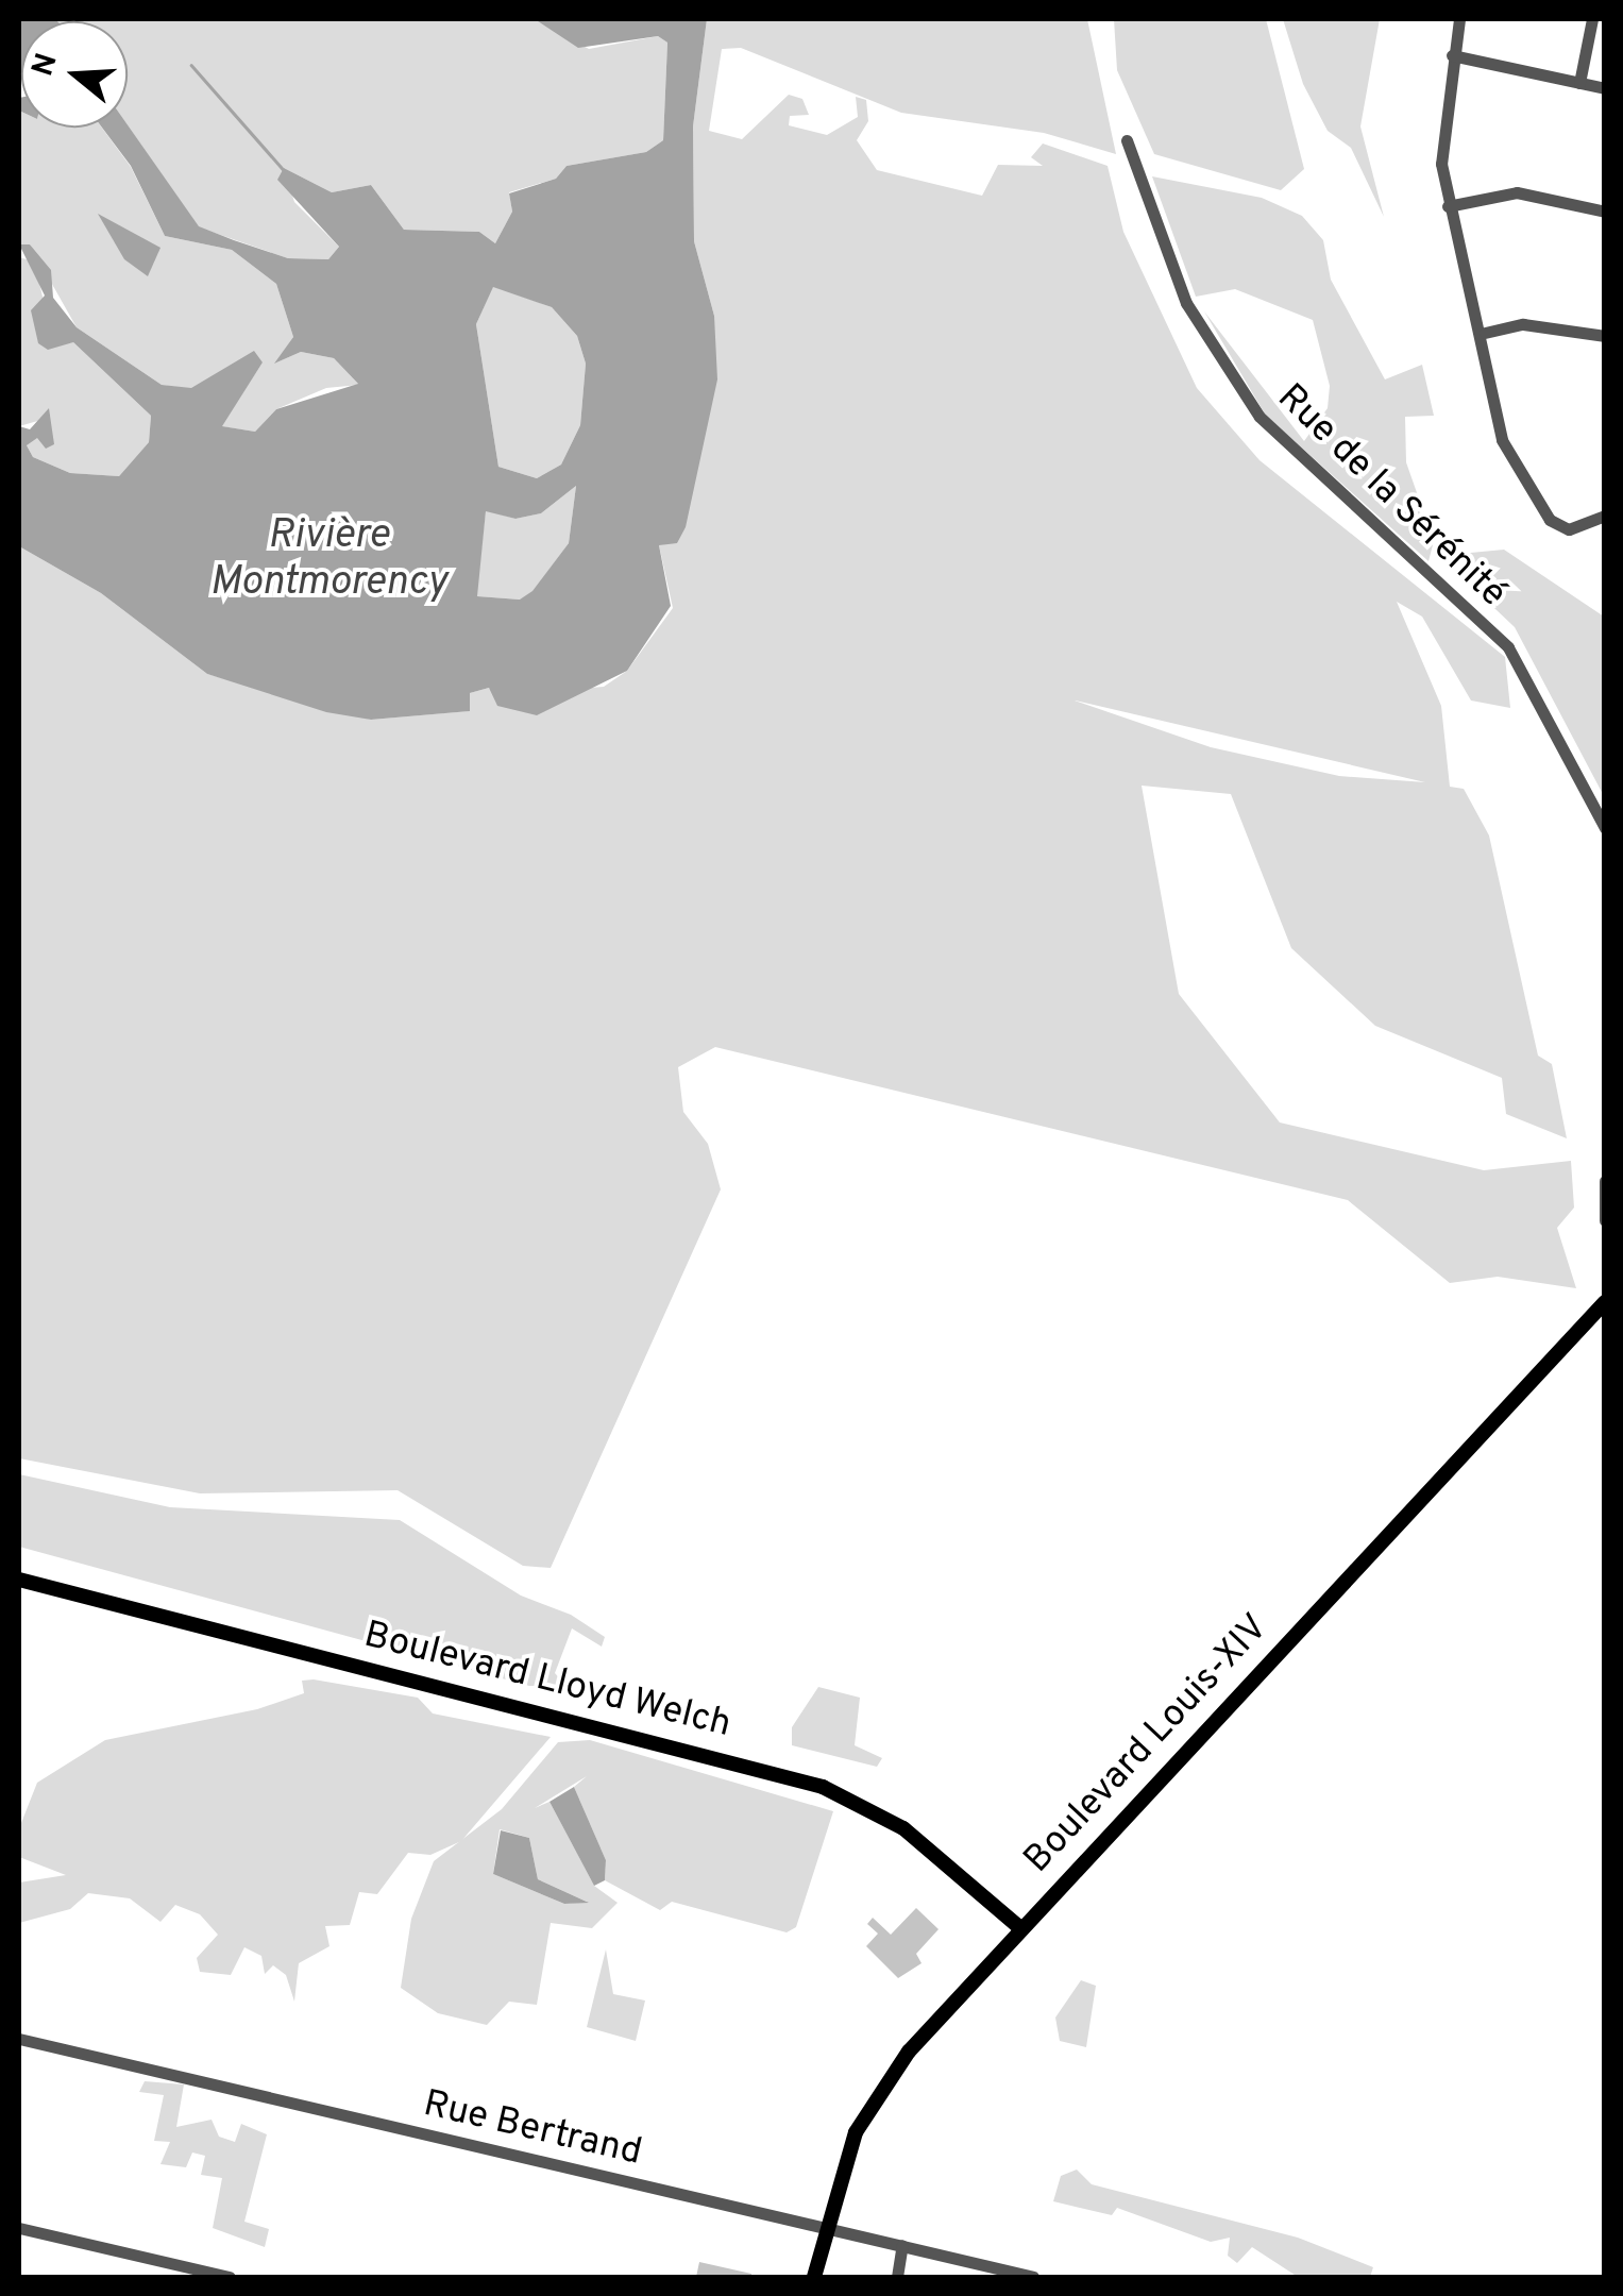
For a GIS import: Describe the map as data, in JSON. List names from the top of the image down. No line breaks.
{"streets":{"main road":["Boulevard Lloyd Welch","Boulevard Louis-XIV"],"street":["Rue de la Sérénité","Rue Bertrand"]},"crossings":[["Boulevard Lloyd Welch","Boulevard Louis-XIV"],["Boulevard Louis-XIV","Rue Bertrand"]],"water":["Rivière Montmorency"],"north":"left"}
